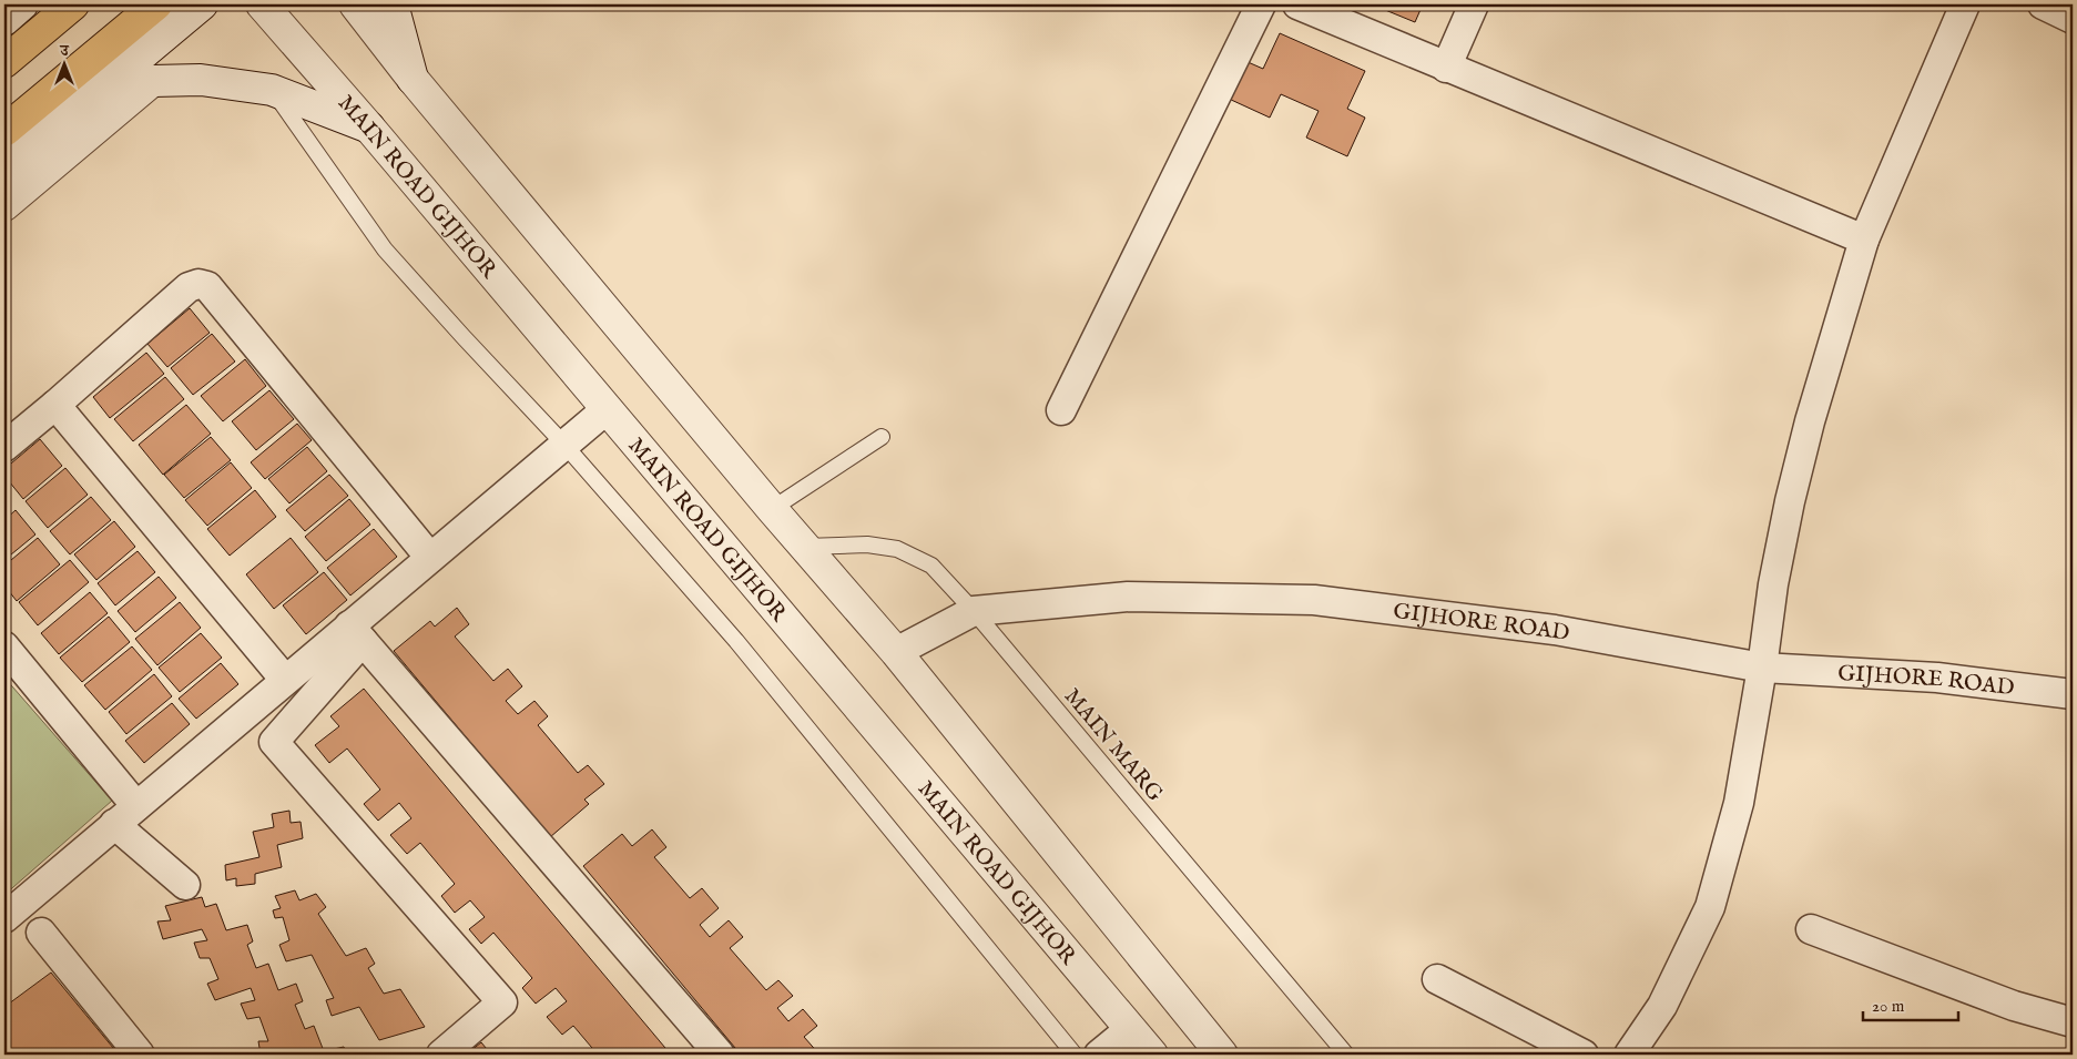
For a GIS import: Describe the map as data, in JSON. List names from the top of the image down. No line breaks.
{"streets":{"street":["MAIN ROAD GIJHOR","GIJHORE ROAD"],"lane":["MAIN MARG"]},"crossings":[["GIJHORE ROAD","MAIN MARG"]],"scale_bar":"20 m","north":"top"}
